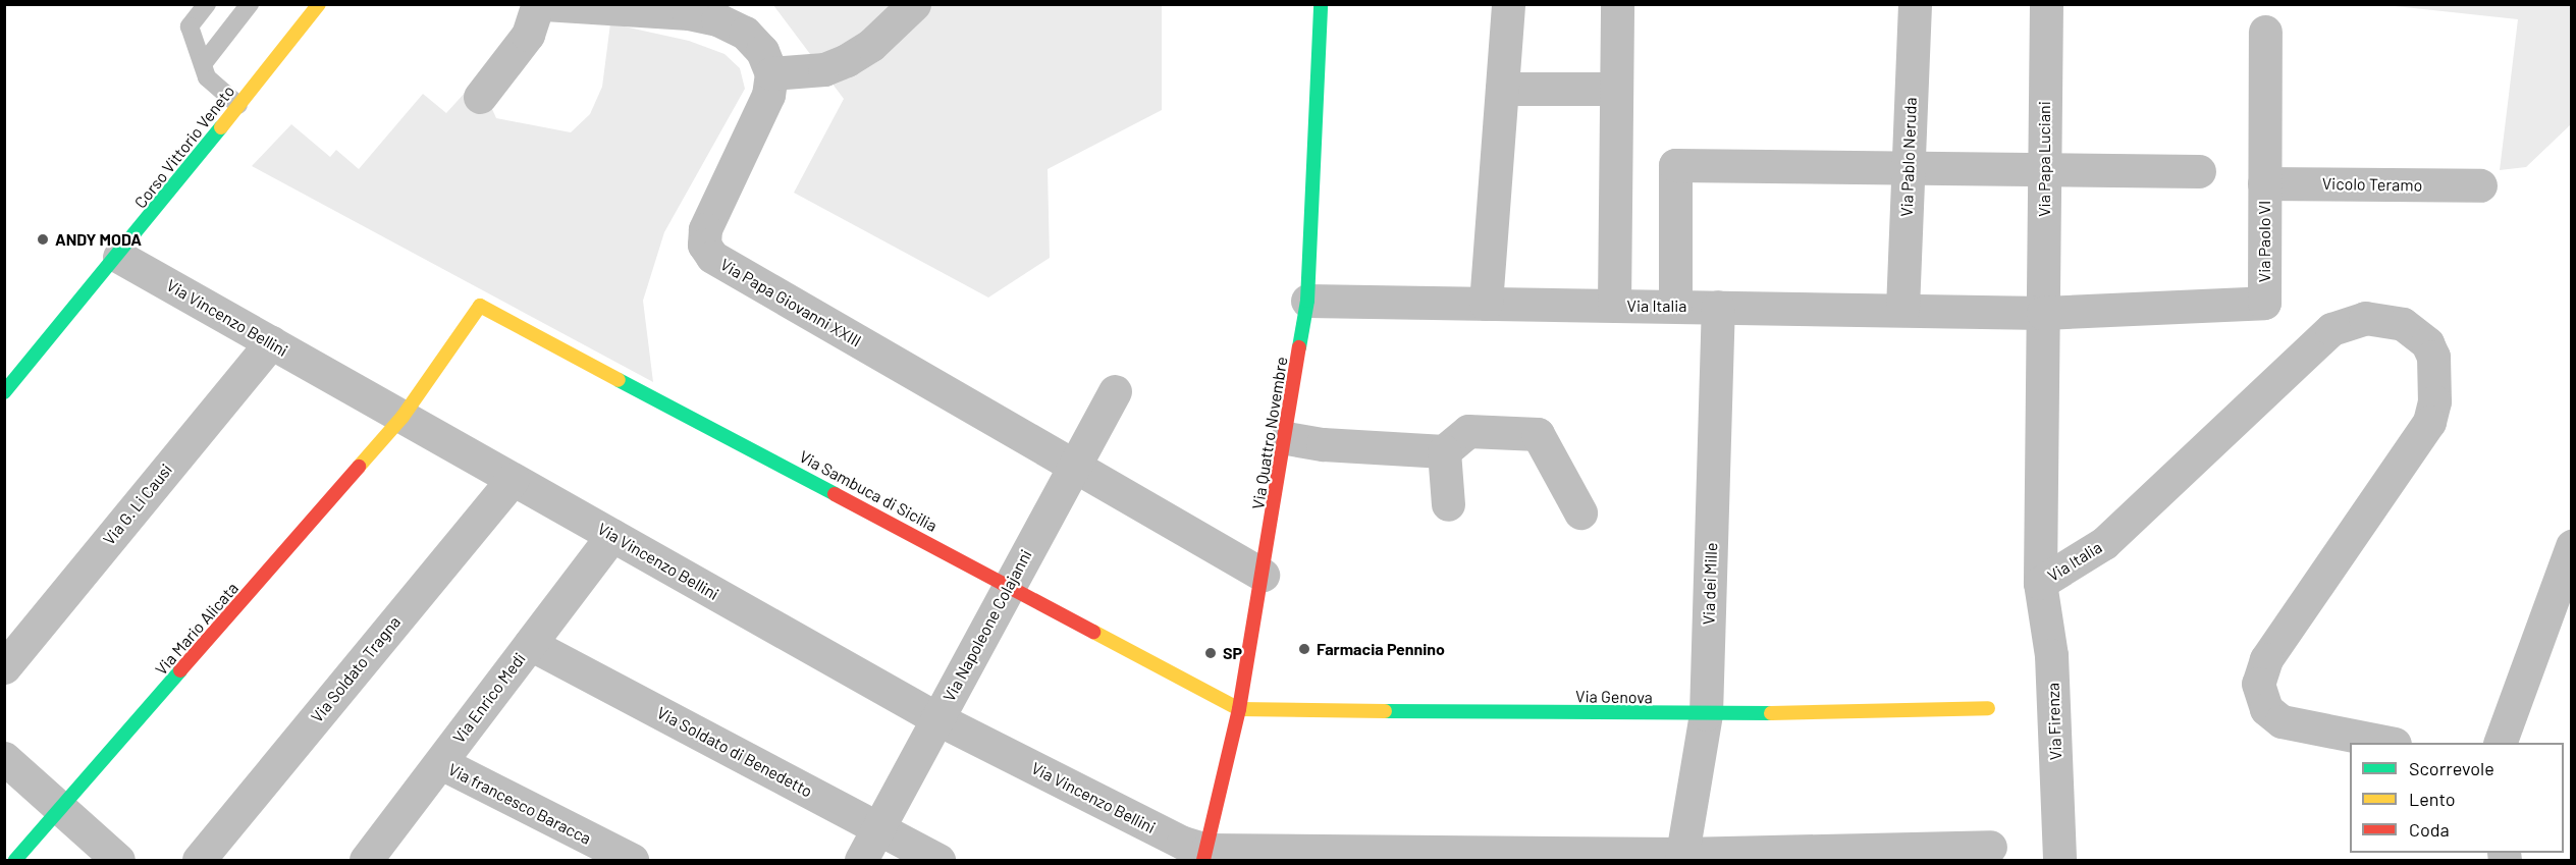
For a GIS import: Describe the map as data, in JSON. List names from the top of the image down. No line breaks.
{"streets":{"street":["Corso Vittorio Veneto","Via Pablo Neruda","Via Papa Luciani","Vicolo Teramo","Via Paolo VI","Via Papa Giovanni XXIII","Via Italia","Via Vincenzo Bellini","Via Quattro Novembre","Via Sambuca di Sicilia","Via G. Li Causi","Via dei Mille","Via Napoleone Colajanni","Via Mario Alicata","Via Soldato Tragna","Via Genova","Via Enrico Medi","Via Firenza","Via Soldato di Benedetto","Via francesco Baracca"]},"crossings":[["Corso Vittorio Veneto","Via Vincenzo Bellini"],["Via Pablo Neruda","Via Italia"],["Via Papa Luciani","Via Paolo VI"],["Via Papa Luciani","Via Italia"],["Vicolo Teramo","Via Paolo VI"],["Via Paolo VI","Via Italia"],["Via Papa Giovanni XXIII","Via Quattro Novembre"],["Via Papa Giovanni XXIII","Via Napoleone Colajanni"],["Via Italia","Via Quattro Novembre"],["Via Italia","Via dei Mille"],["Via Italia","Via Firenza"],["Via Vincenzo Bellini","Via Quattro Novembre"],["Via Vincenzo Bellini","Via G. Li Causi"],["Via Vincenzo Bellini","Via dei Mille"],["Via Vincenzo Bellini","Via Napoleone Colajanni"],["Via Vincenzo Bellini","Via Mario Alicata"],["Via Vincenzo Bellini","Via Soldato Tragna"],["Via Vincenzo Bellini","Via Enrico Medi"],["Via Quattro Novembre","Via Sambuca di Sicilia"],["Via Quattro Novembre","Via Genova"],["Via Sambuca di Sicilia","Via Napoleone Colajanni"],["Via Sambuca di Sicilia","Via Mario Alicata"],["Via Sambuca di Sicilia","Via Genova"],["Via dei Mille","Via Genova"],["Via Napoleone Colajanni","Via Soldato di Benedetto"],["Via Enrico Medi","Via Soldato di Benedetto"],["Via Enrico Medi","Via francesco Baracca"]],"places":["ANDY MODA","Farmacia Pennino","SP"],"legend":["Scorrevole","Lento","Coda"]}
